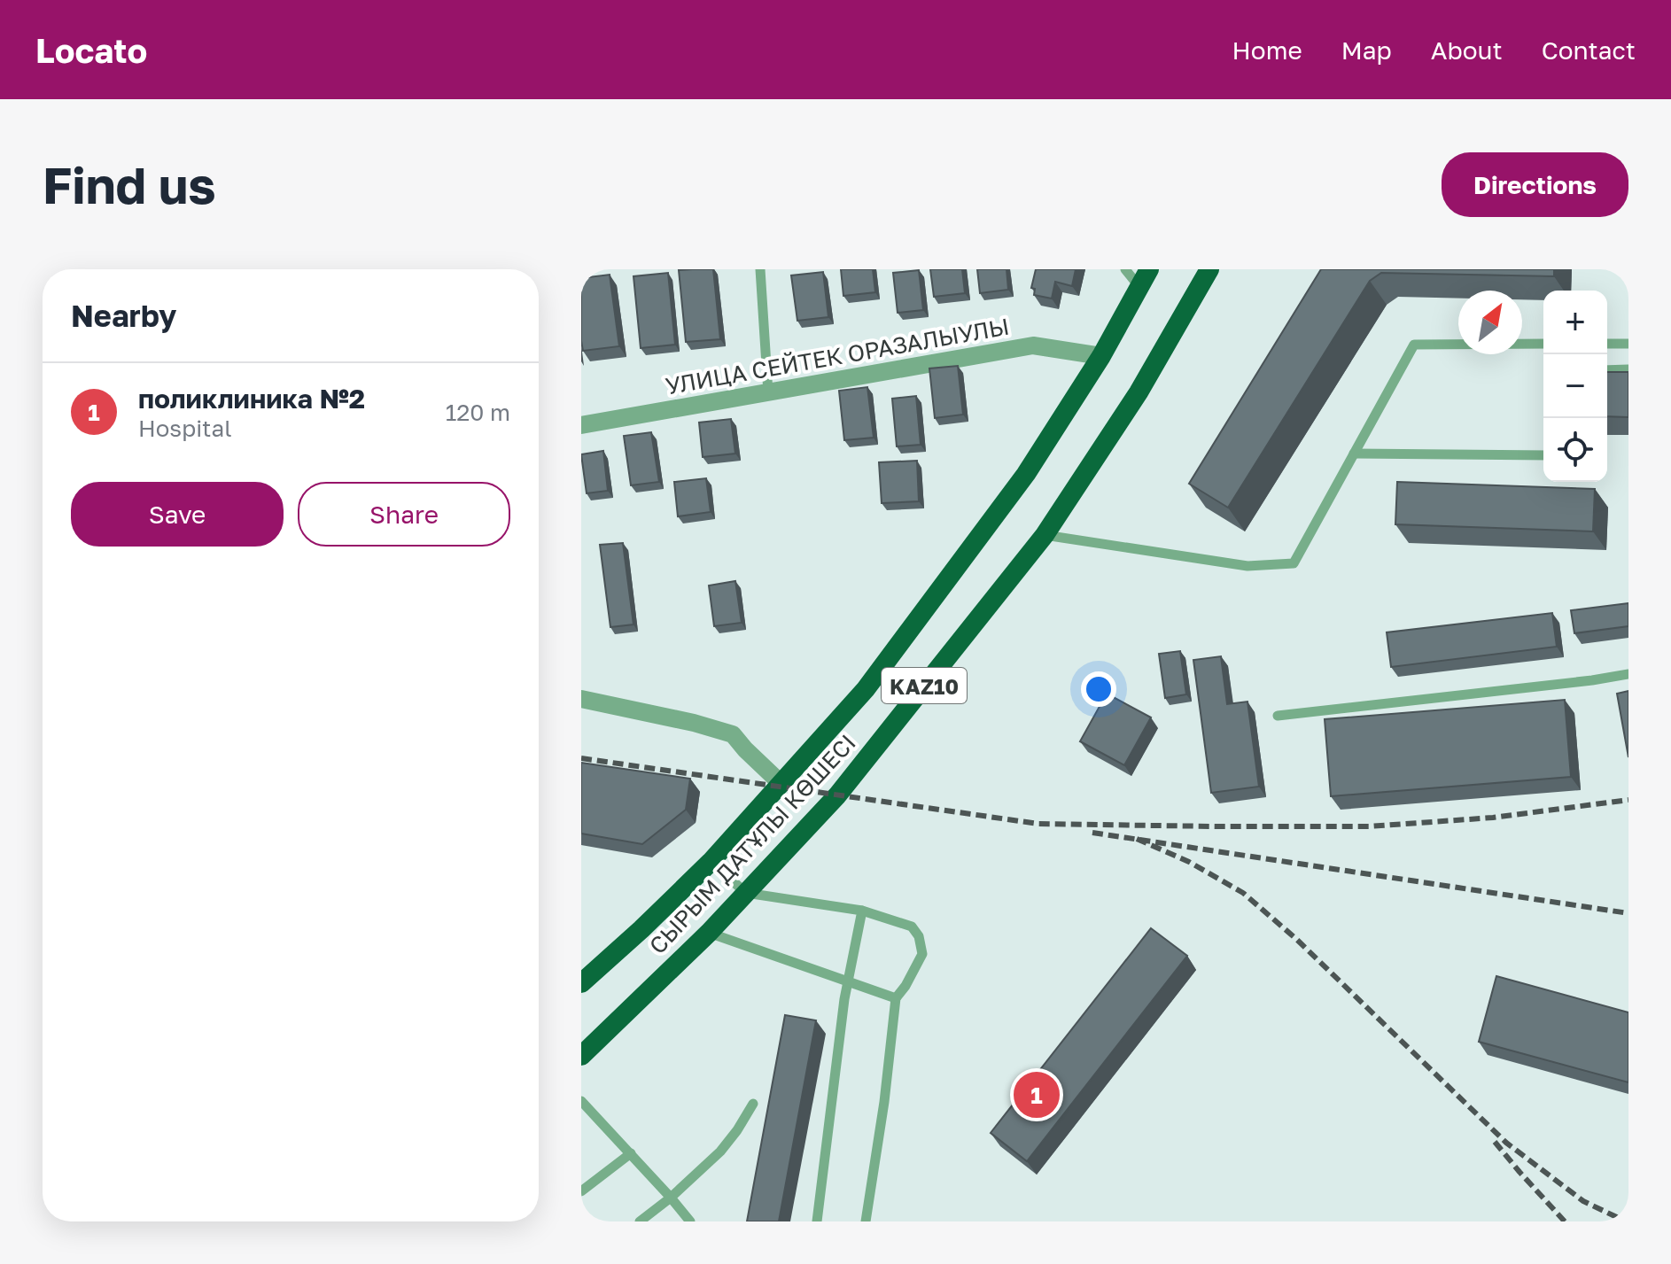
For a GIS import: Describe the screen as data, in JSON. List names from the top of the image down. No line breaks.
{"streets":{"highway":["KAZ10","СЫРЫМ ДАТҰЛЫ КӨШЕСІ"],"street":["УЛИЦА СЕЙТЕК ОРАЗАЛЫУЛЫ"]},"crossings":[["УЛИЦА СЕЙТЕК ОРАЗАЛЫУЛЫ","СЫРЫМ ДАТҰЛЫ КӨШЕСІ"]],"north":"top right","page":{"header":"Locato","nav":["Home","Map","About","Contact"],"buttons":["Directions",["Save","Share"]],"title":"Find us","heading":"Nearby","map_buttons":["+","−"],"list":[{"mark":"1","name":"поликлиника №2","note":"Hospital","value":"120 m"}],"pins":"1"}}
